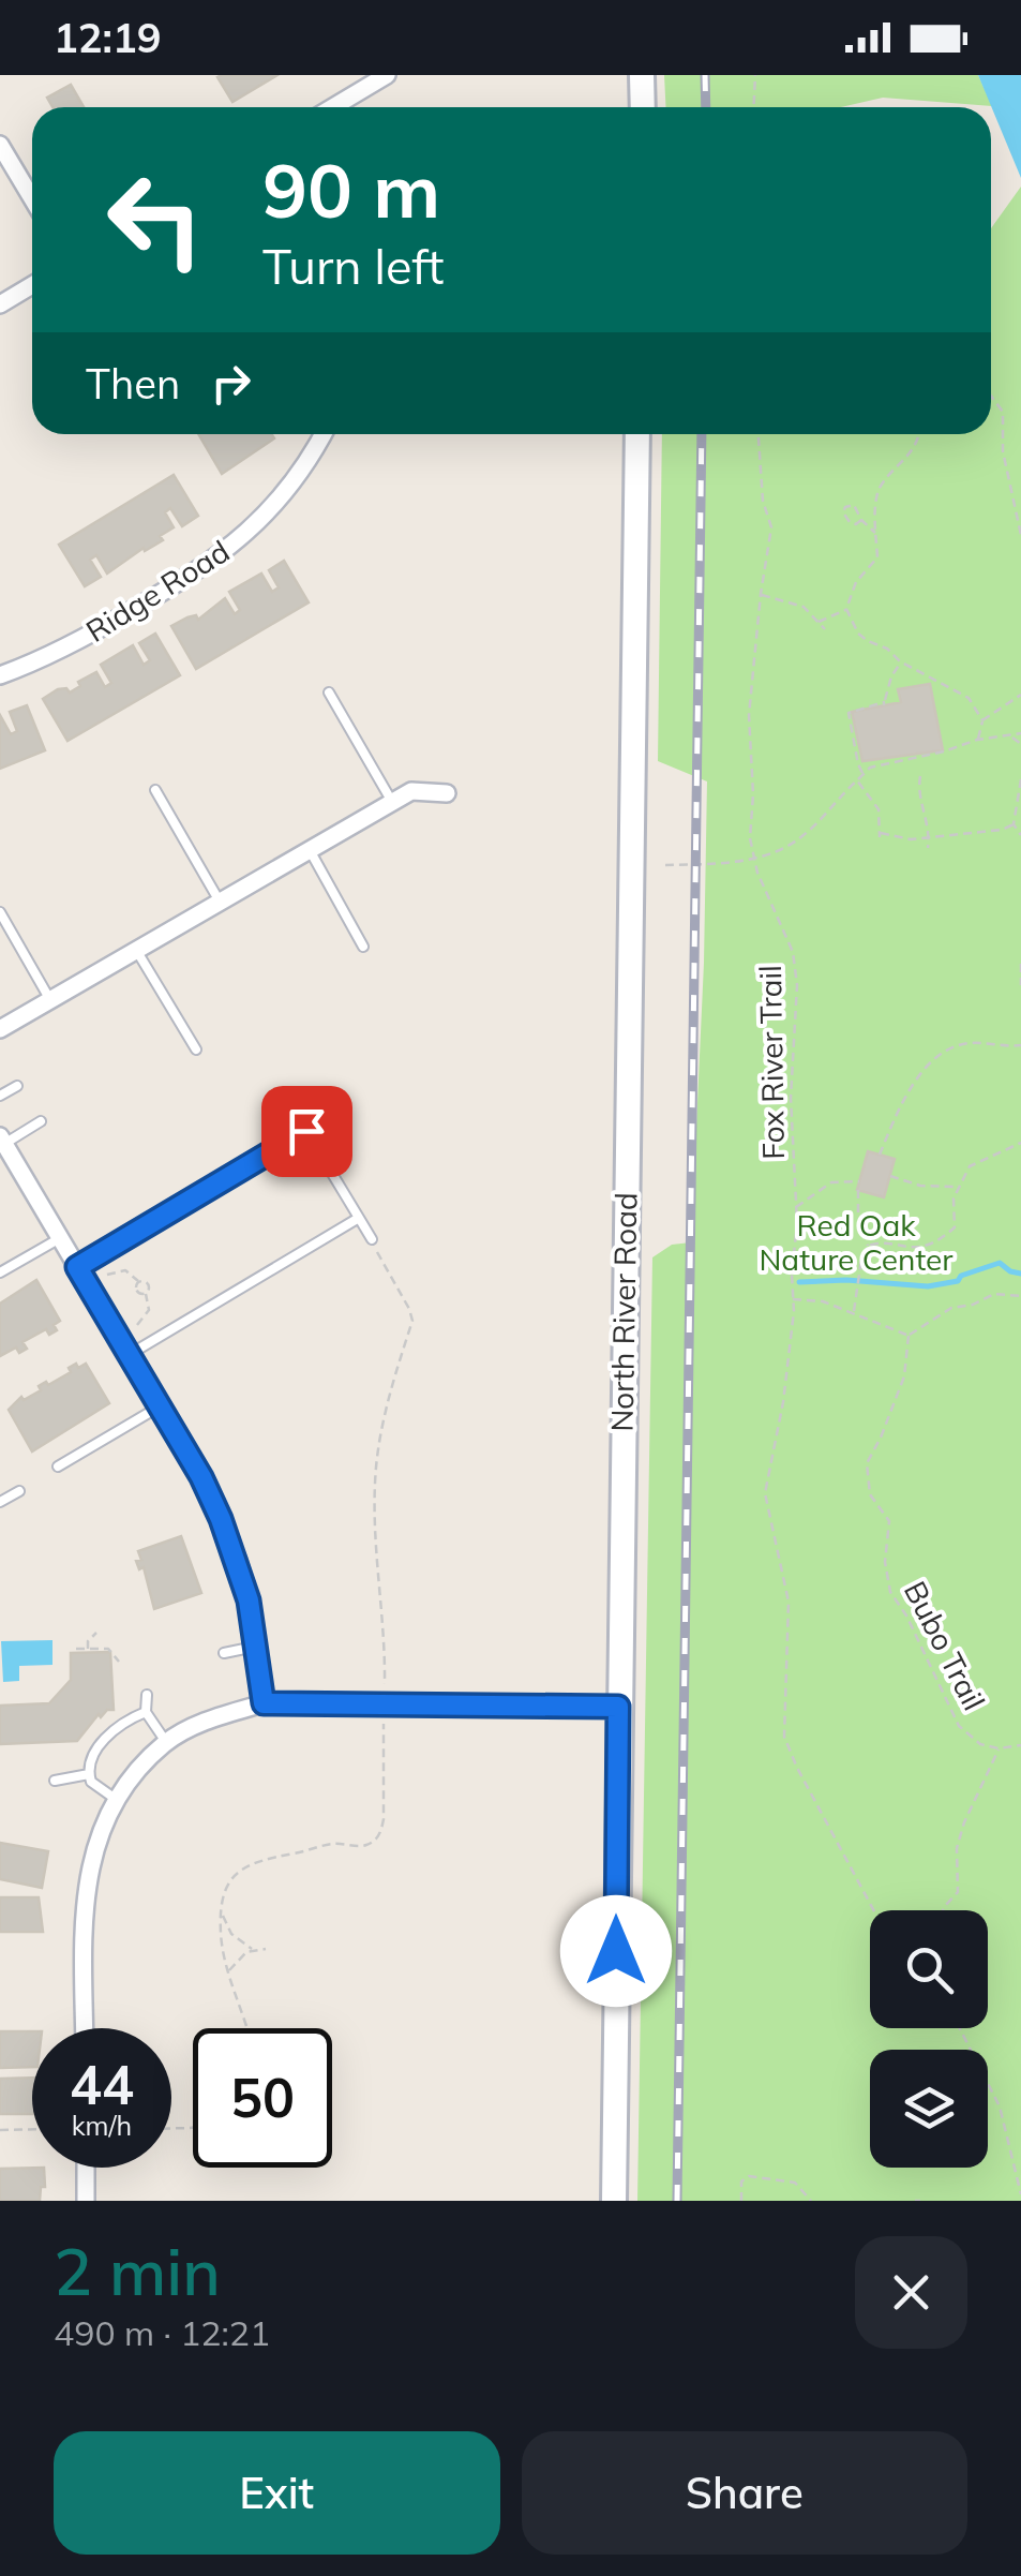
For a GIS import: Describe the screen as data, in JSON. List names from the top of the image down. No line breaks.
{"streets":{"main road":["North River Road"],"street":["Ridge Road"],"path":["Fox River Trail","Bubo Trail"]},"parks":["Red Oak Nature Center"],"page":{"status":"12:19","turn":["90 m","Turn left"],"then":"Then","speed":"44 km/h","limit":"50","heading":["2 min","490 m · 12:21"],"buttons":["Exit","Share"]}}
